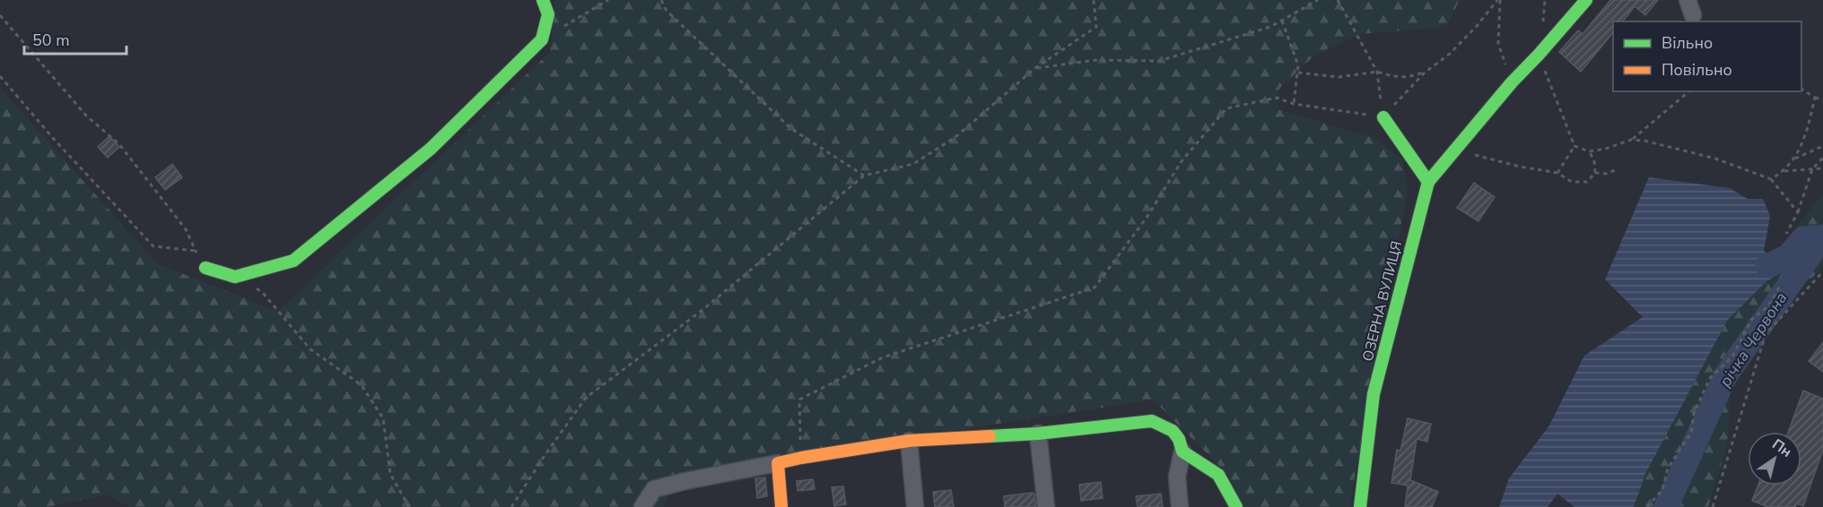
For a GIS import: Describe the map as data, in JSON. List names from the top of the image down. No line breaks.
{"streets":{"street":["ОЗЕРНА ВУЛИЦЯ"]},"water":["річка Червона"],"legend":["Вільно","Повільно"],"scale_bar":"50 m","north":"top right"}
